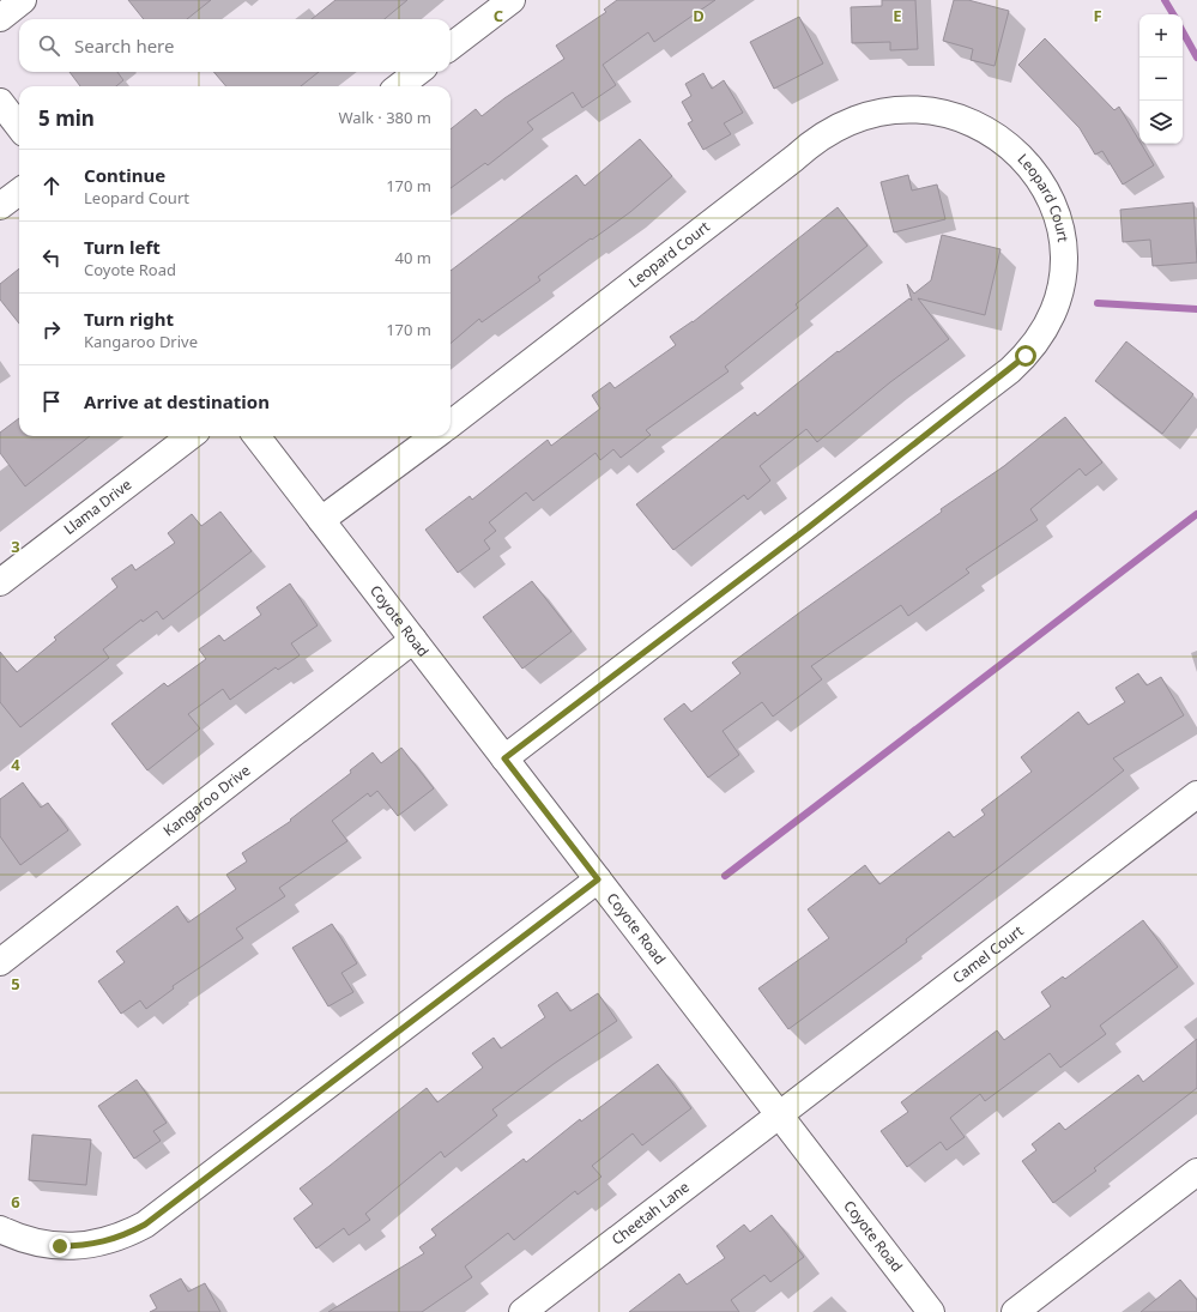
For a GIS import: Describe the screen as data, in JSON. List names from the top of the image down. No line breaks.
{"streets":{"street":["Leopard Court","Llama Drive","Coyote Road","Kangaroo Drive","Camel Court","Cheetah Lane"]},"crossings":[["Leopard Court","Coyote Road"],["Coyote Road","Kangaroo Drive"],["Coyote Road","Camel Court"],["Coyote Road","Cheetah Lane"],["Camel Court","Cheetah Lane"]],"page":{"map_buttons":["+","−"],"search":"Search here","heading":["5 min","Walk · 380 m"],"list":[["Continue","Leopard Court","170 m"],["Turn left","Coyote Road","40 m"],["Turn right","Kangaroo Drive","170 m"],"Arrive at destination"]},"grid":{"columns":["C","D","E","F"],"rows":["3","4","5","6"]}}
